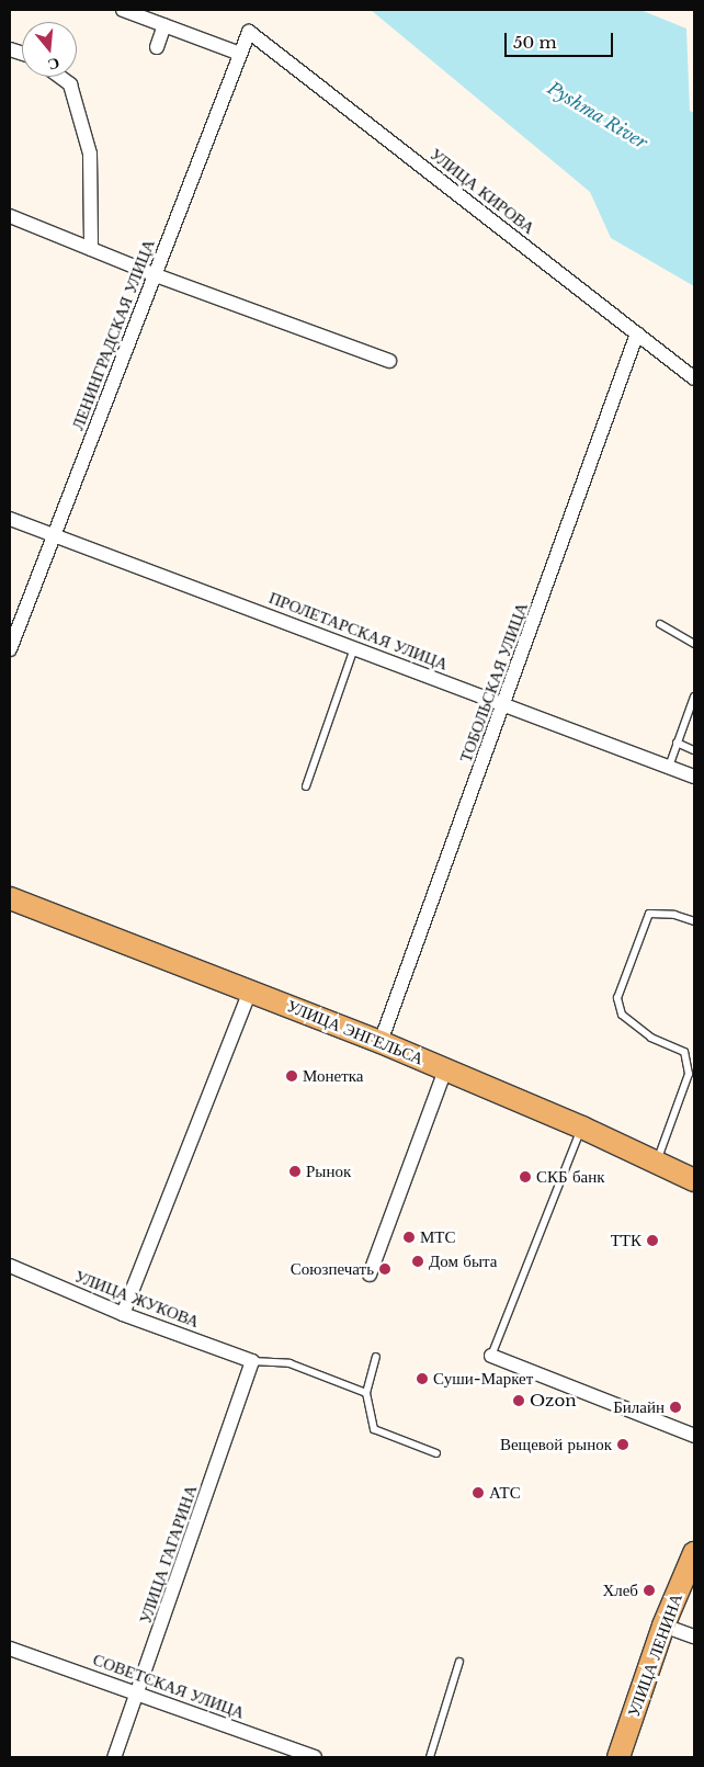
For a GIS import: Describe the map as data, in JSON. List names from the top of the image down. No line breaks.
{"streets":{"main road":["УЛИЦА ЭНГЕЛЬСА","УЛИЦА ЛЕНИНА"],"street":["УЛИЦА КИРОВА","ЛЕНИНГРАДСКАЯ УЛИЦА","ПРОЛЕТАРСКАЯ УЛИЦА","ТОБОЛЬСКАЯ УЛИЦА","УЛИЦА ЖУКОВА","УЛИЦА ГАГАРИНА","СОВЕТСКАЯ УЛИЦА"]},"crossings":[["УЛИЦА КИРОВА","ЛЕНИНГРАДСКАЯ УЛИЦА"],["УЛИЦА КИРОВА","ТОБОЛЬСКАЯ УЛИЦА"],["ЛЕНИНГРАДСКАЯ УЛИЦА","ПРОЛЕТАРСКАЯ УЛИЦА"],["ПРОЛЕТАРСКАЯ УЛИЦА","ТОБОЛЬСКАЯ УЛИЦА"],["ТОБОЛЬСКАЯ УЛИЦА","УЛИЦА ЭНГЕЛЬСА"],["УЛИЦА ЖУКОВА","УЛИЦА ГАГАРИНА"],["УЛИЦА ГАГАРИНА","СОВЕТСКАЯ УЛИЦА"]],"water":["Pyshma River"],"places":["Монетка","Рынок","СКБ банк","МТС","ТТК","Дом быта","Союзпечать","Суши-Маркет","Ozon","Билайн","Вещевой рынок","АТС","Хлеб"],"scale_bar":"50 m","north":"bottom"}
